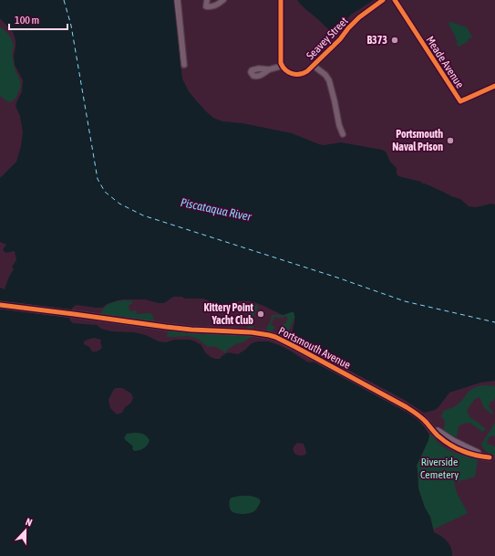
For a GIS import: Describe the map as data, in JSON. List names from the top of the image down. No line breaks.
{"streets":{"main road":["Portsmouth Avenue"],"street":["Seavey Street","Meade Avenue"]},"water":["Piscataqua River"],"parks":["Riverside Cemetery"],"places":["B373","Portsmouth Naval Prison","Kittery Point Yacht Club"],"scale_bar":"100 m","north":"top"}
